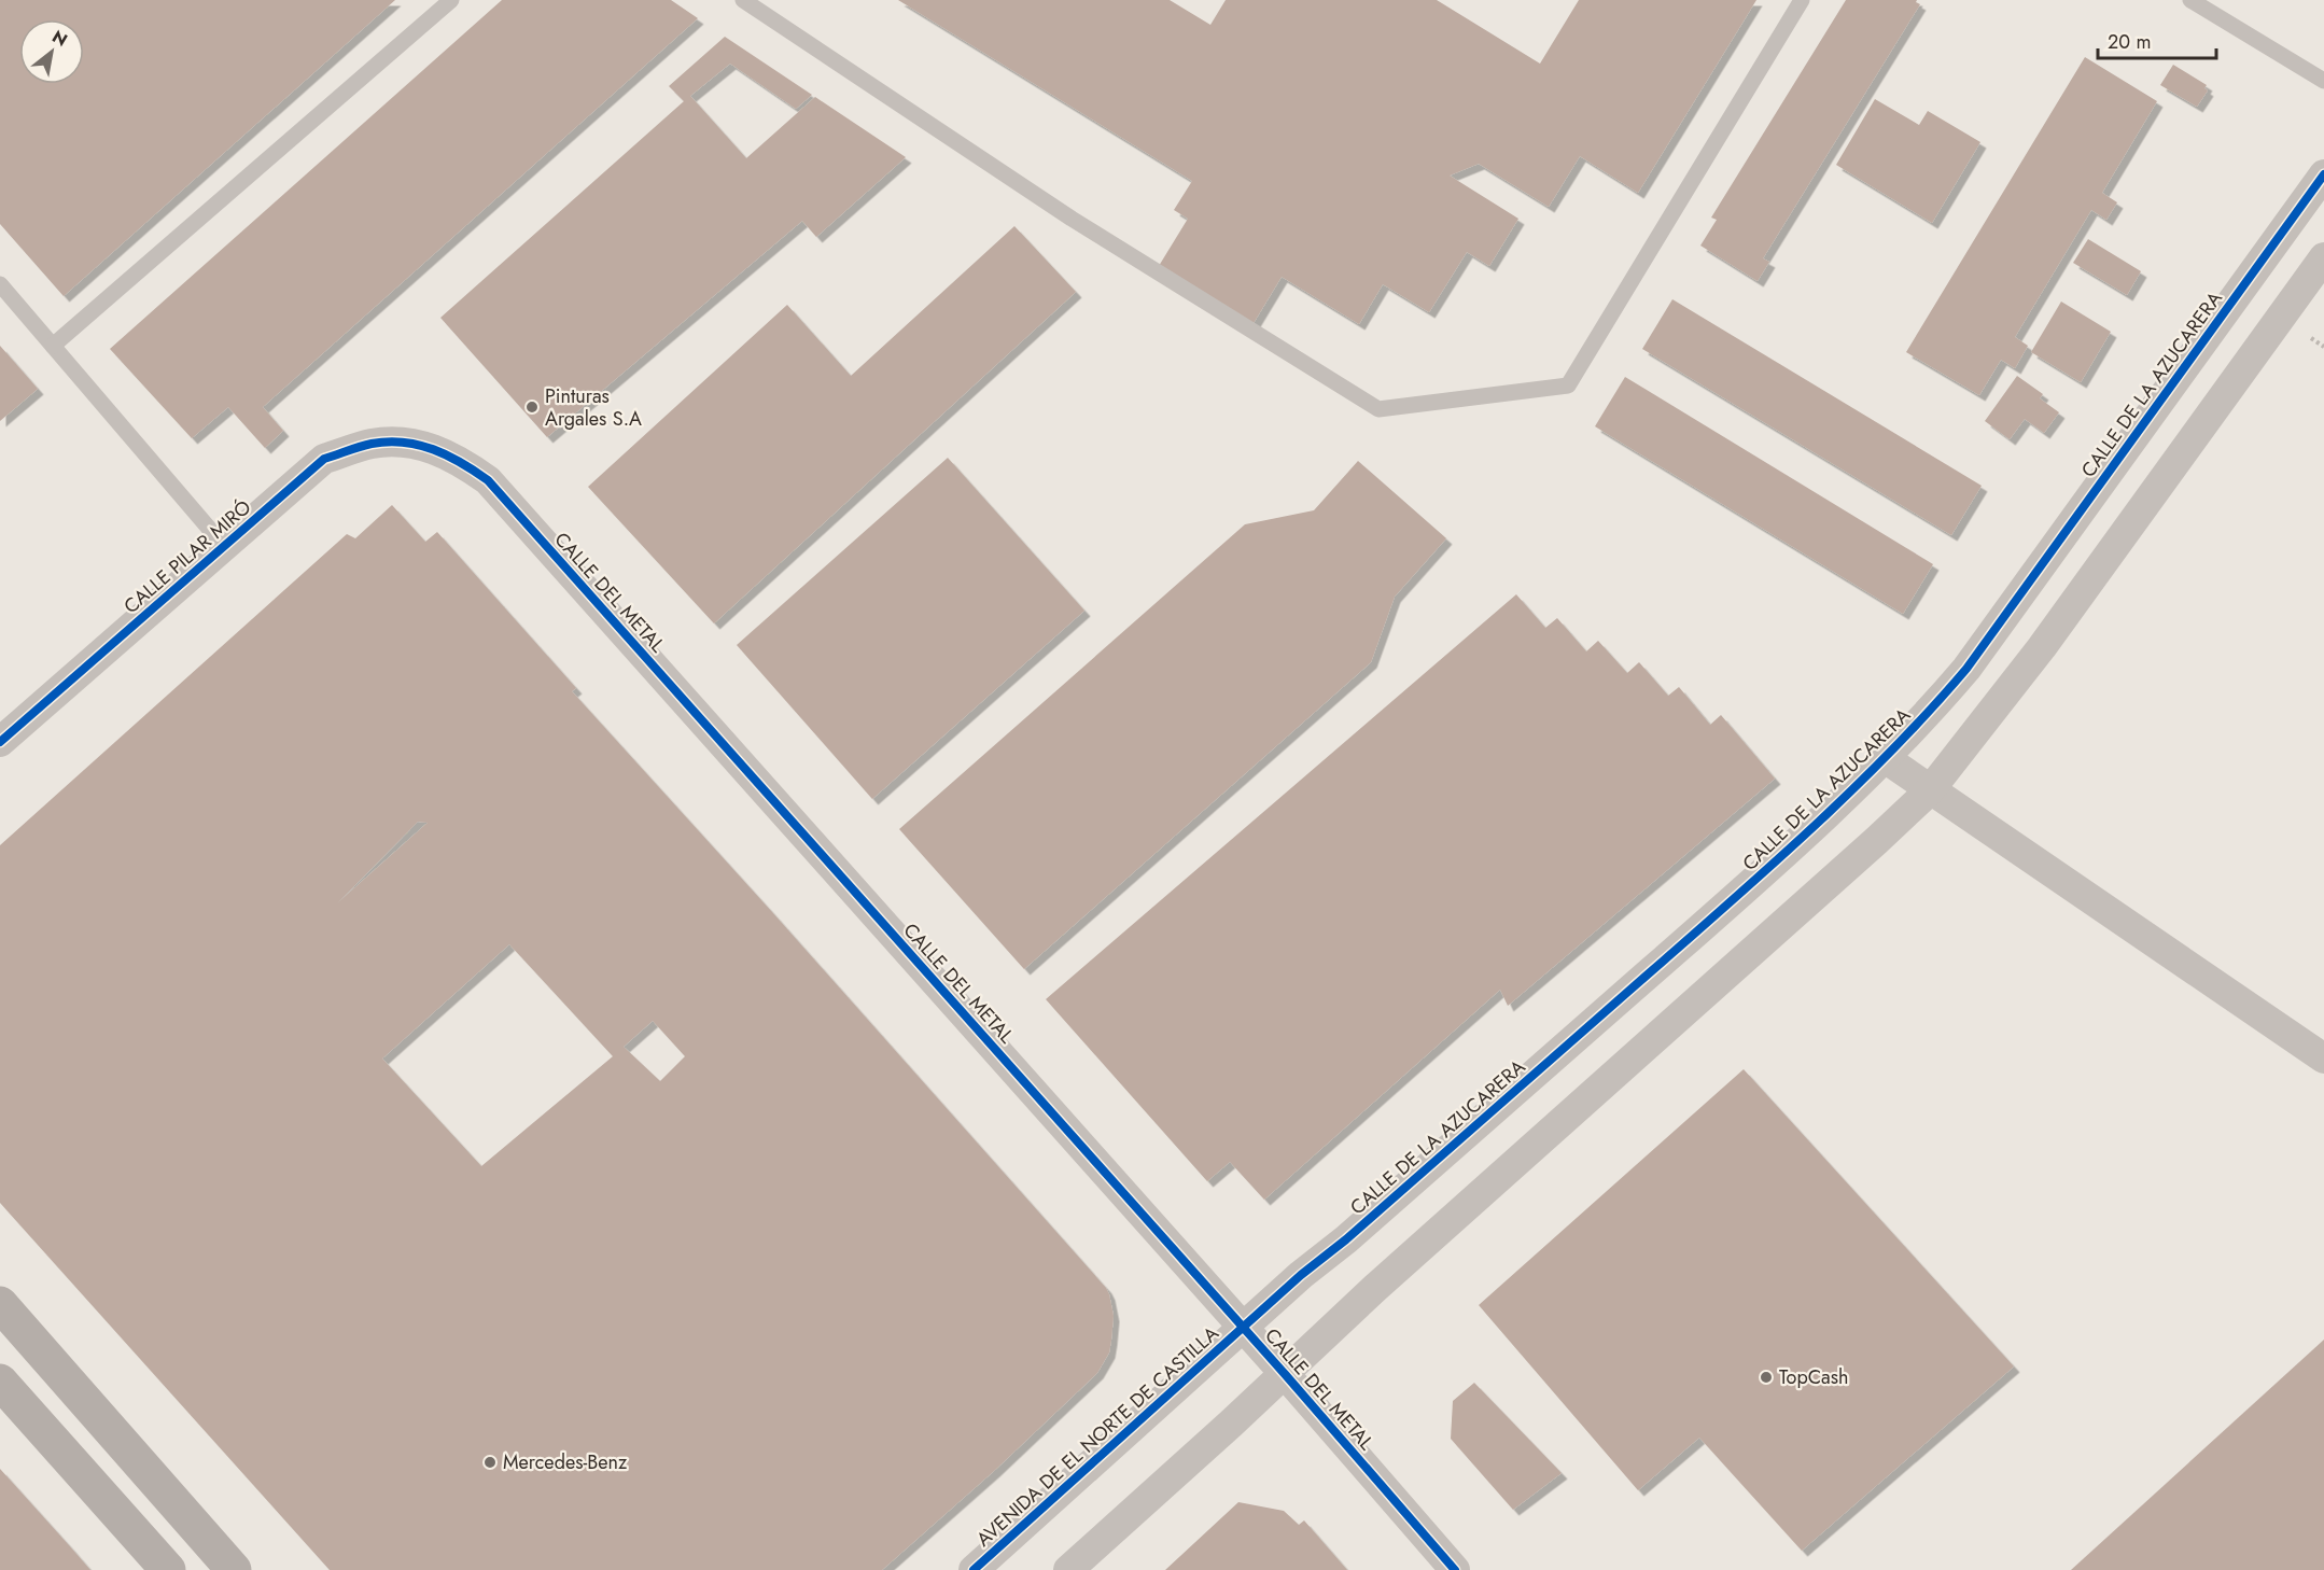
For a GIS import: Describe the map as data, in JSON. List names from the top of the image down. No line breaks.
{"streets":{"street":["CALLE DE LA AZUCARERA","CALLE PILAR MIRÓ","CALLE DEL METAL","AVENIDA DE EL NORTE DE CASTILLA"]},"crossings":[["CALLE DE LA AZUCARERA","CALLE DEL METAL"],["CALLE DE LA AZUCARERA","AVENIDA DE EL NORTE DE CASTILLA"],["CALLE PILAR MIRÓ","CALLE DEL METAL"],["CALLE DEL METAL","AVENIDA DE EL NORTE DE CASTILLA"]],"places":["Pinturas Argales S.A","TopCash","Mercedes-Benz"],"scale_bar":"20 m","north":"top right"}
